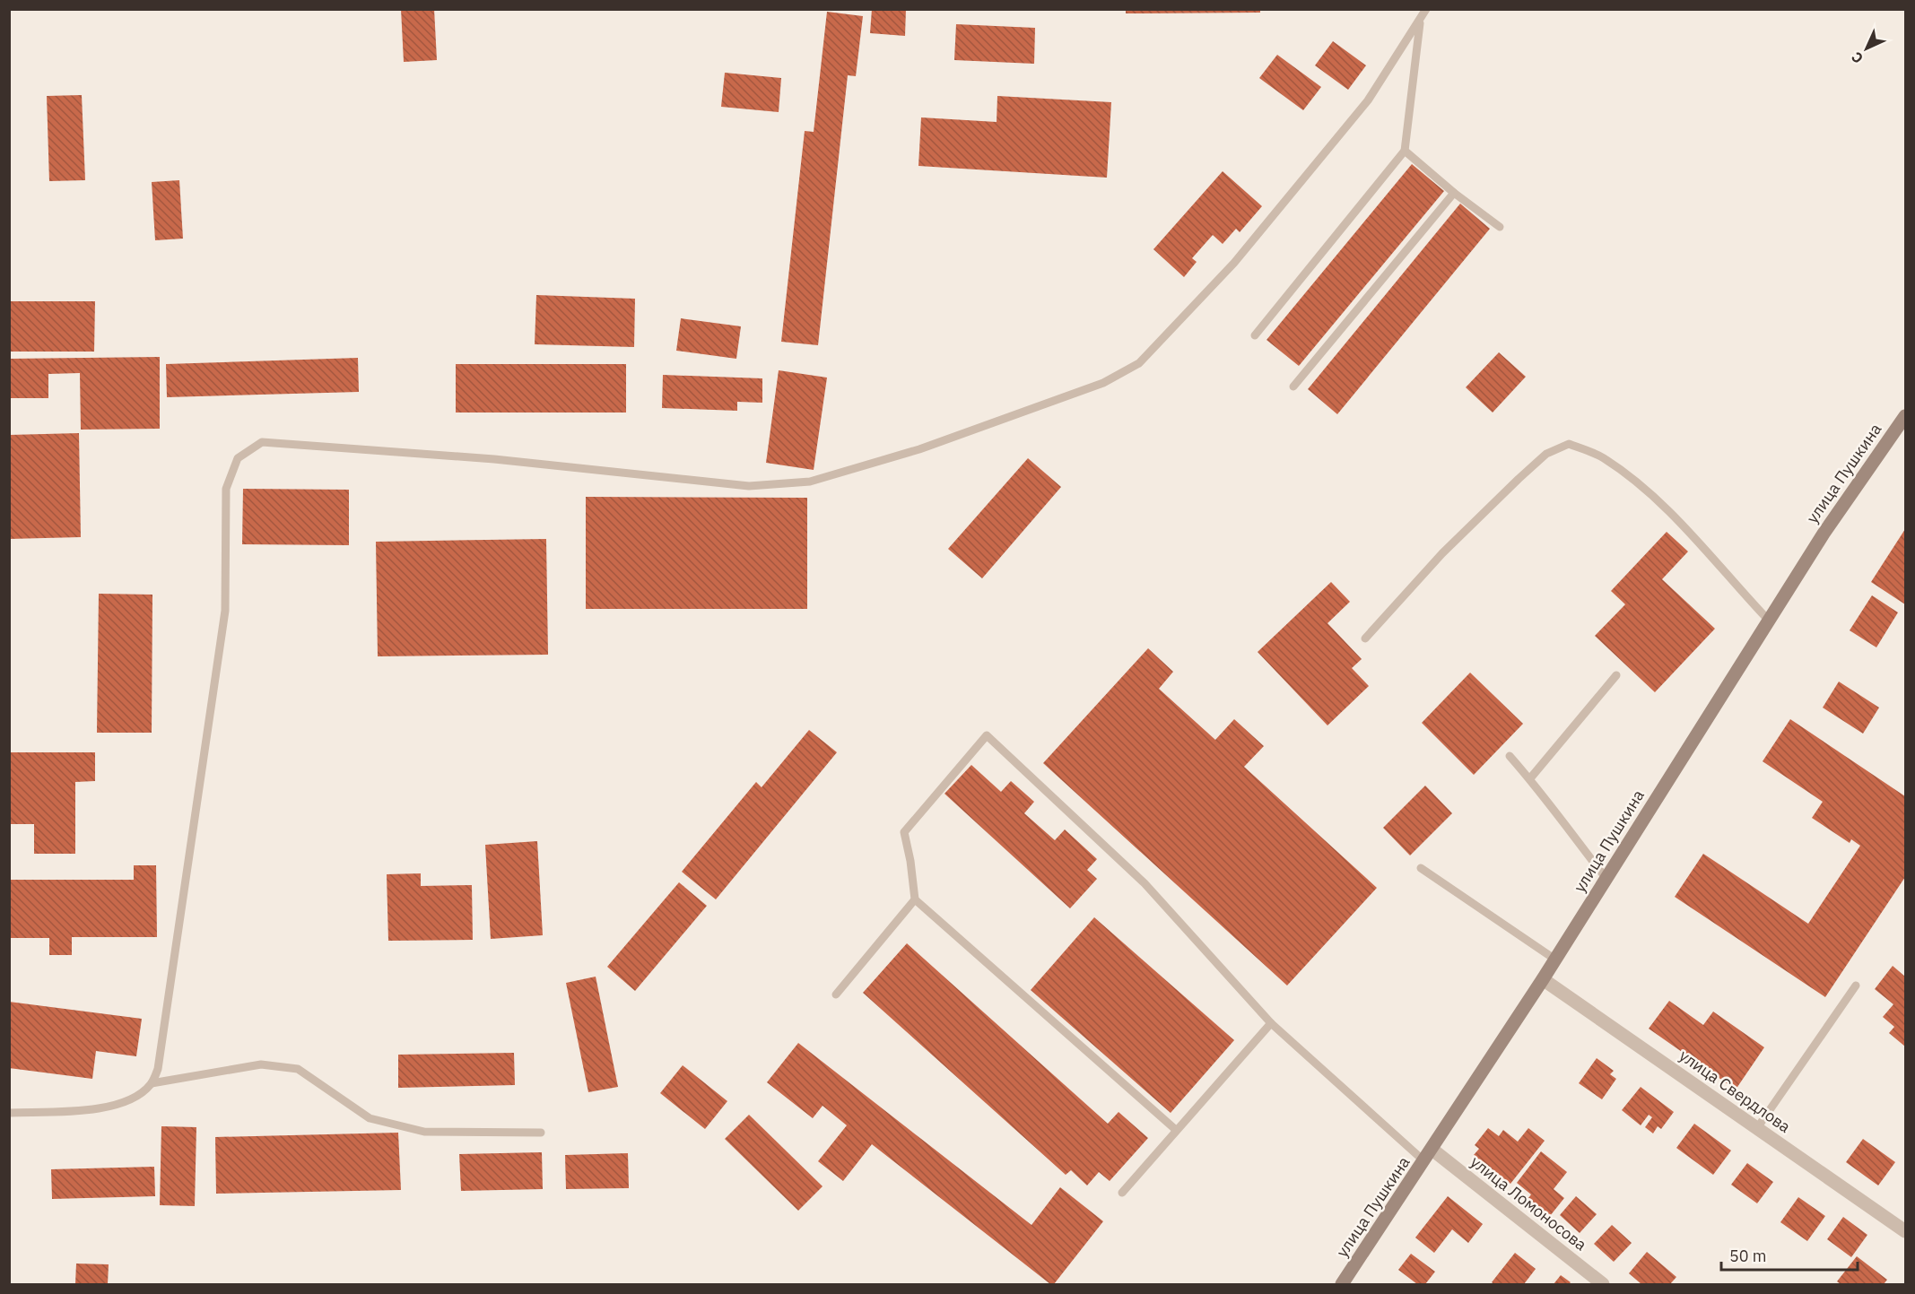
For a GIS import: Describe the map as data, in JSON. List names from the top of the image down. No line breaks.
{"streets":{"street":["улица Пушкина","улица Свердлова","улица Ломоносова"]},"crossings":[["улица Пушкина","улица Свердлова"],["улица Пушкина","улица Ломоносова"]],"scale_bar":"50 m","north":"bottom left"}
